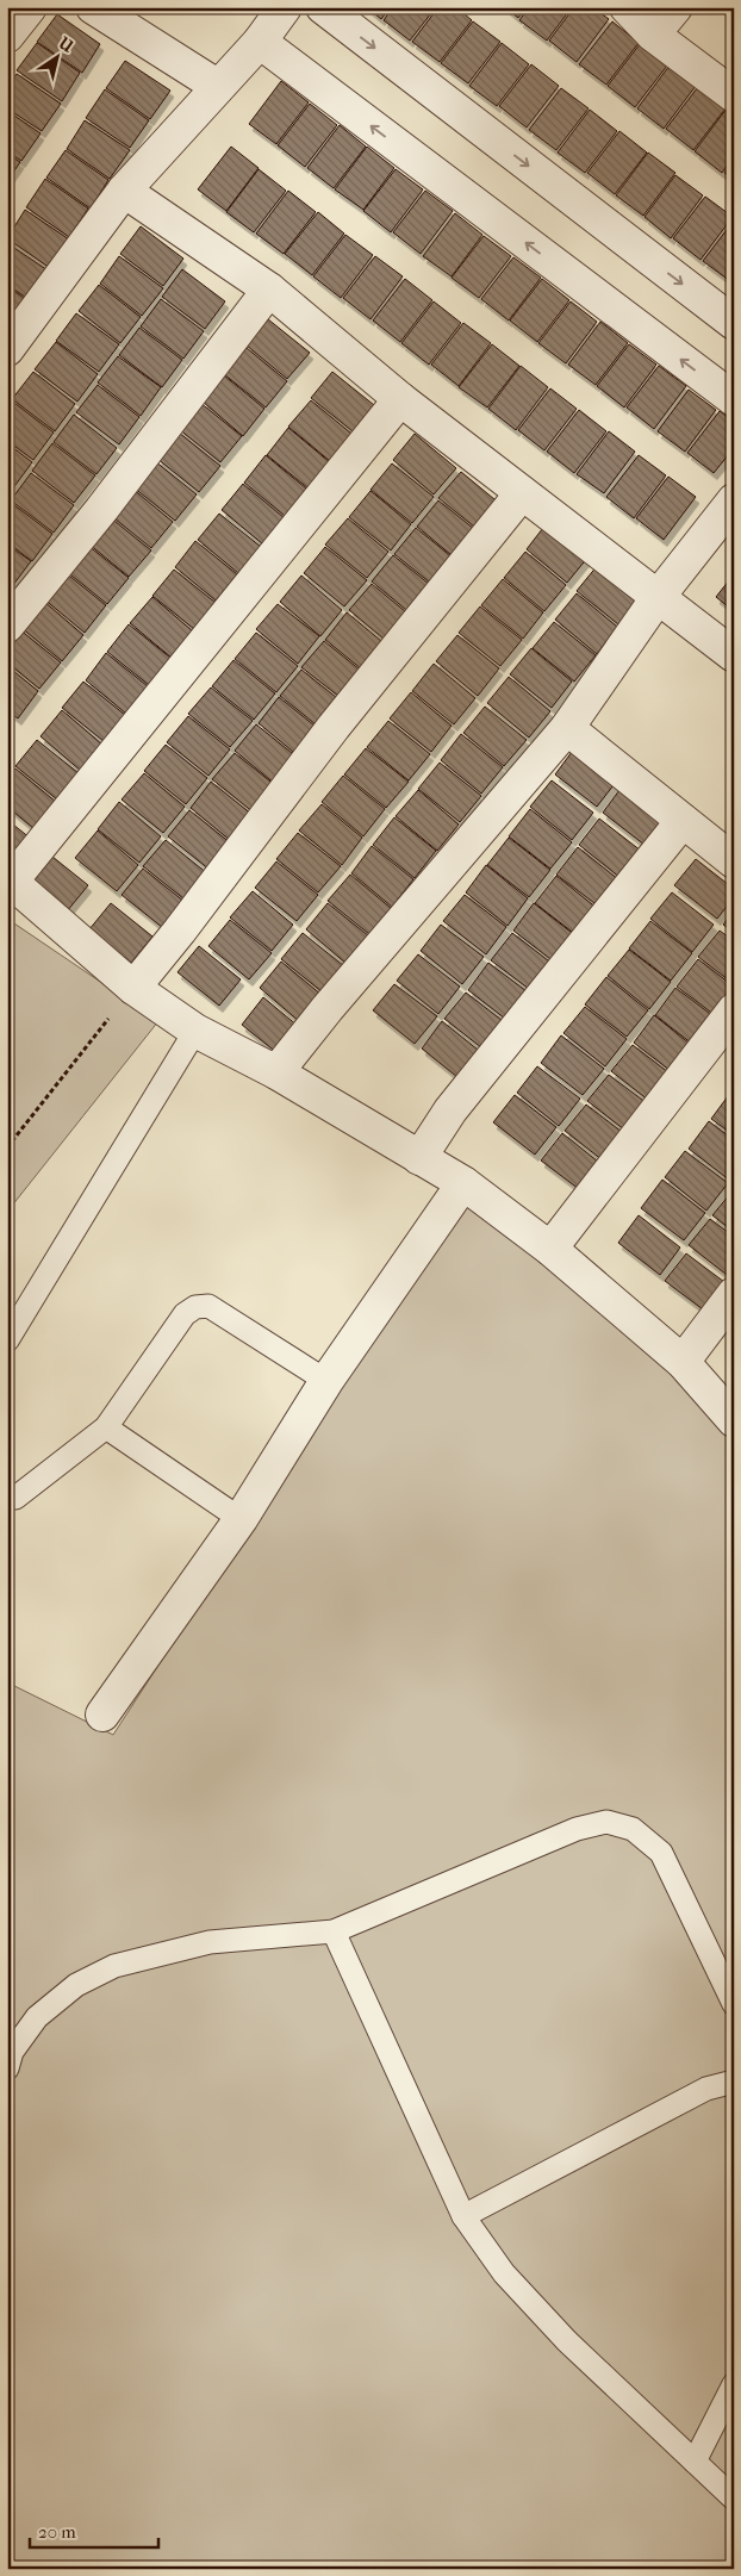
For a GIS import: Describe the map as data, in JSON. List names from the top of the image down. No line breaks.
{"scale_bar":"20 m","north":"top right"}
